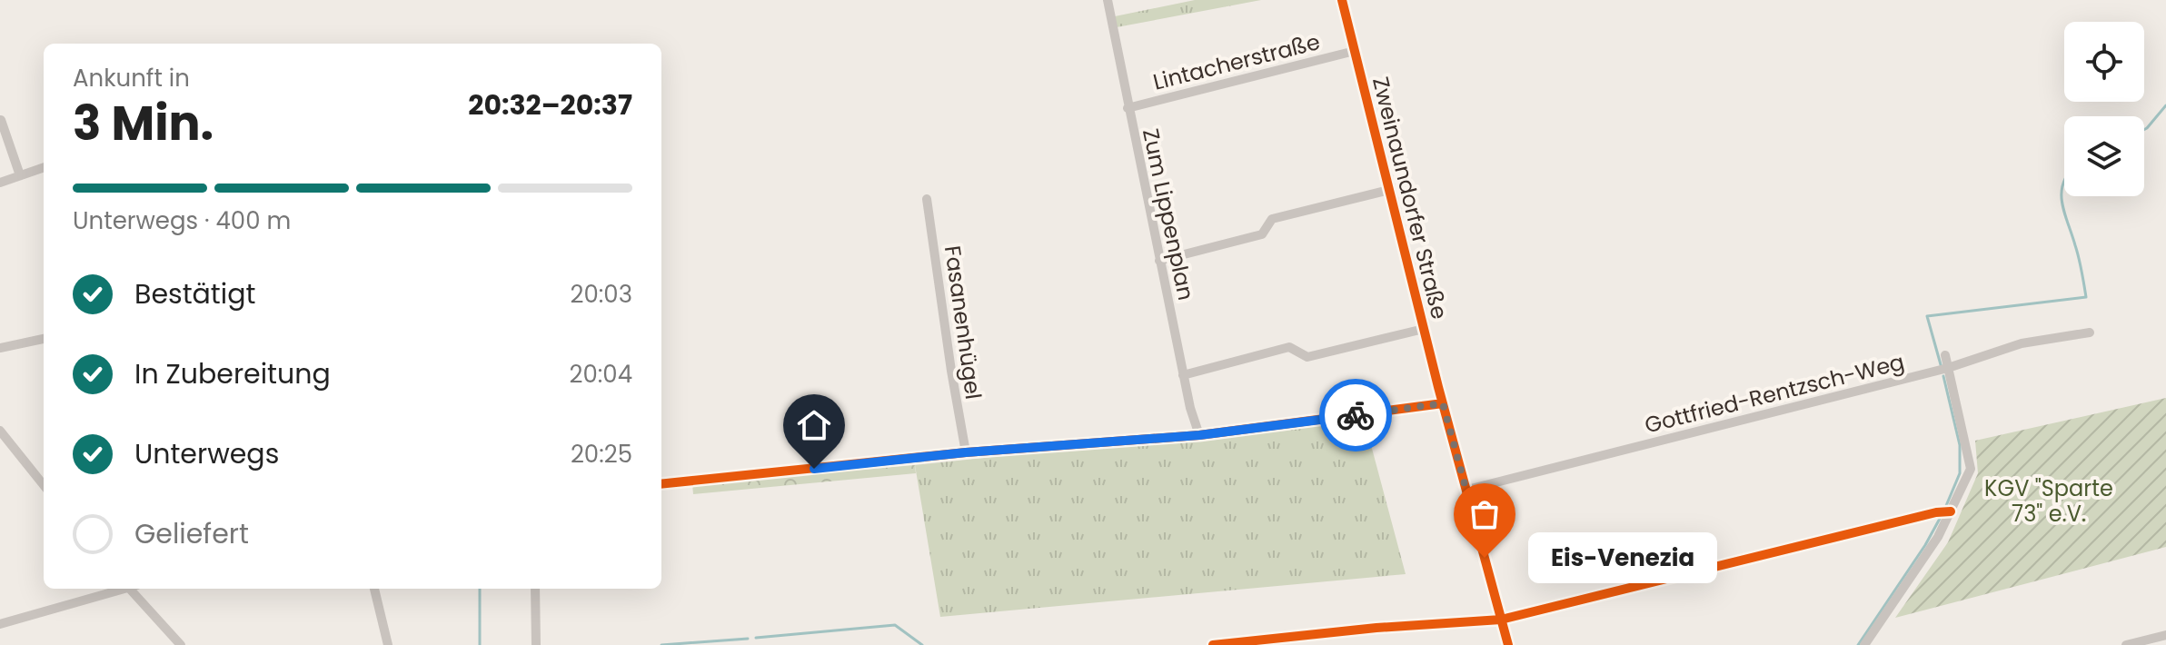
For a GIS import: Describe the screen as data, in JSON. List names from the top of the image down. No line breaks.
{"streets":{"street":["Lintacherstraße","Zweinaundorfer Straße","Zum Lippenplan","Fasanenhügel","Gottfried-Rentzsch-Weg"]},"crossings":[["Lintacherstraße","Zweinaundorfer Straße"],["Lintacherstraße","Zum Lippenplan"],["Zweinaundorfer Straße","Gottfried-Rentzsch-Weg"]],"parks":["KGV \"Sparte 73\" e.V."],"places":["Eis-Venezia"],"page":{"heading":["3 Min.","Ankunft in","20:32–20:37"],"bar":"Unterwegs · 400 m","list":[["Bestätigt","20:03"],["In Zubereitung","20:04"],["Unterwegs","20:25"],"Geliefert"],"bubble":"Eis-Venezia"}}
